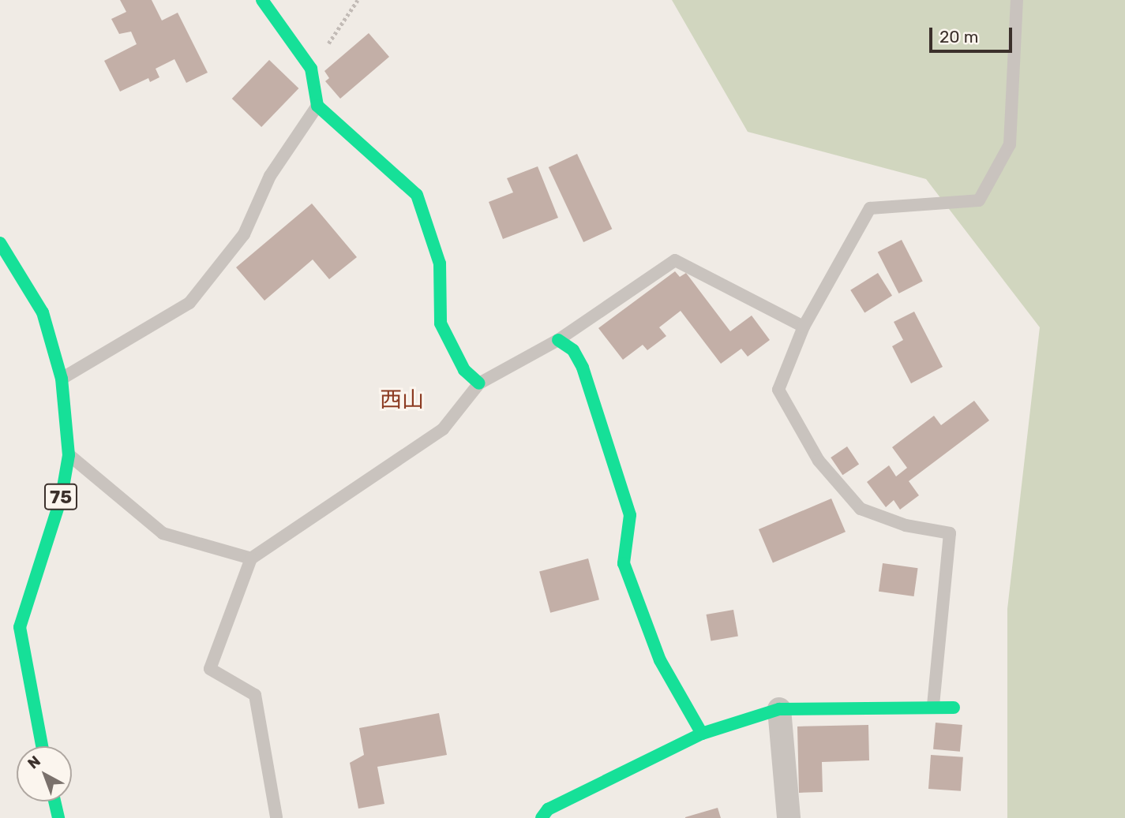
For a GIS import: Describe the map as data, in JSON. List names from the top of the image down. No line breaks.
{"streets":{"street":["75"]},"districts":["西山"],"scale_bar":"20 m","north":"top left"}
